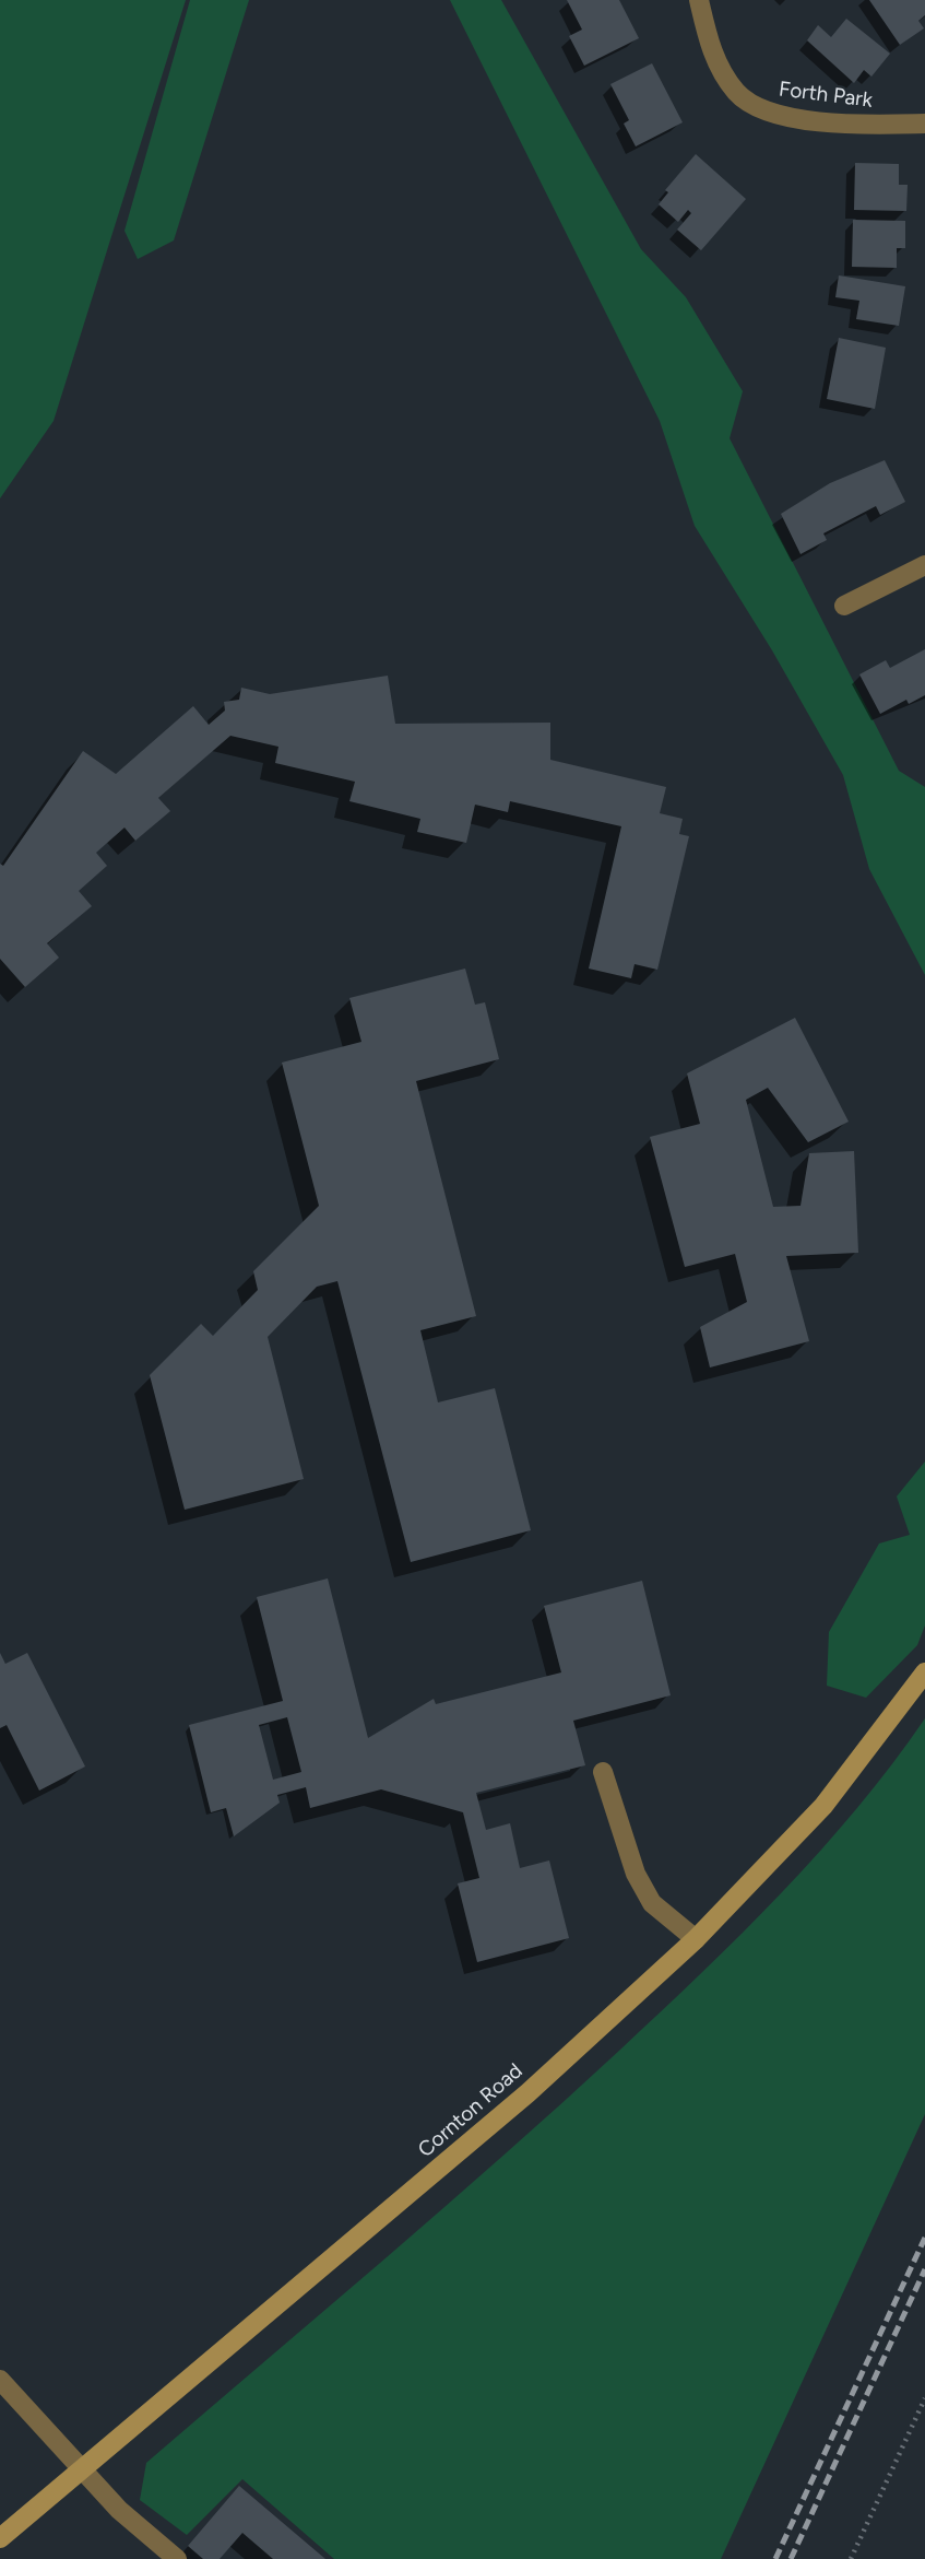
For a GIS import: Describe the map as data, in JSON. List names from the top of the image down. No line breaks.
{"streets":{"main road":["Cornton Road"],"street":["Forth Park"]}}
